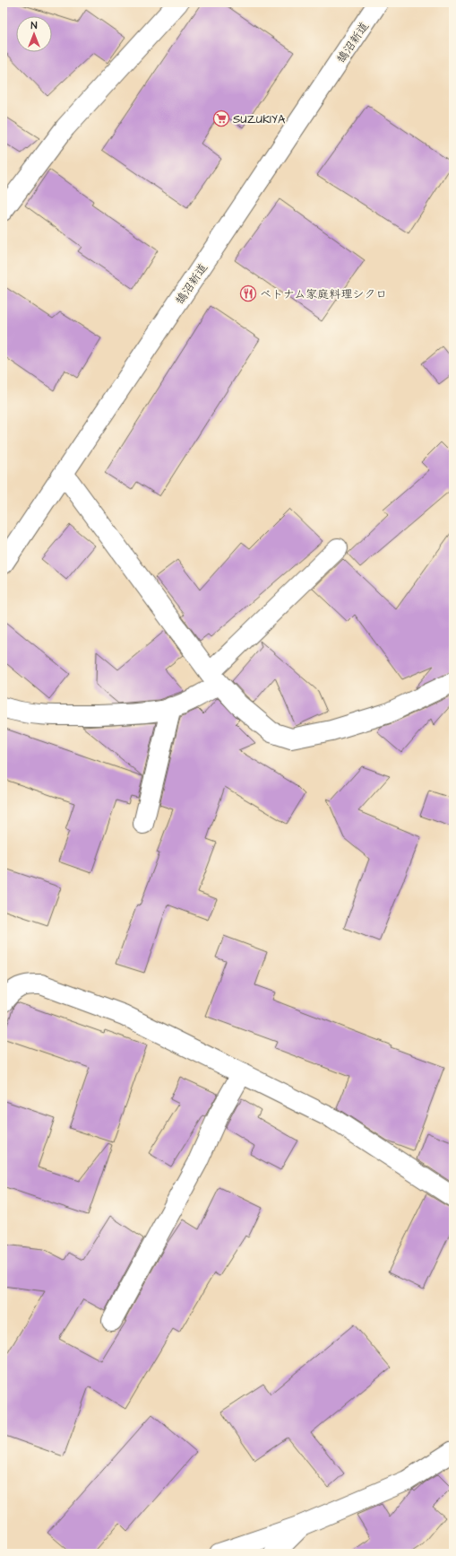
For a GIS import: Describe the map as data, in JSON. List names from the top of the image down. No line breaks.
{"streets":{"street":["鵠沼新道"]},"places":{"supermarket":["SUZUKIYA"],"restaurant":["ベトナム家庭料理シクロ"]},"north":"top"}
